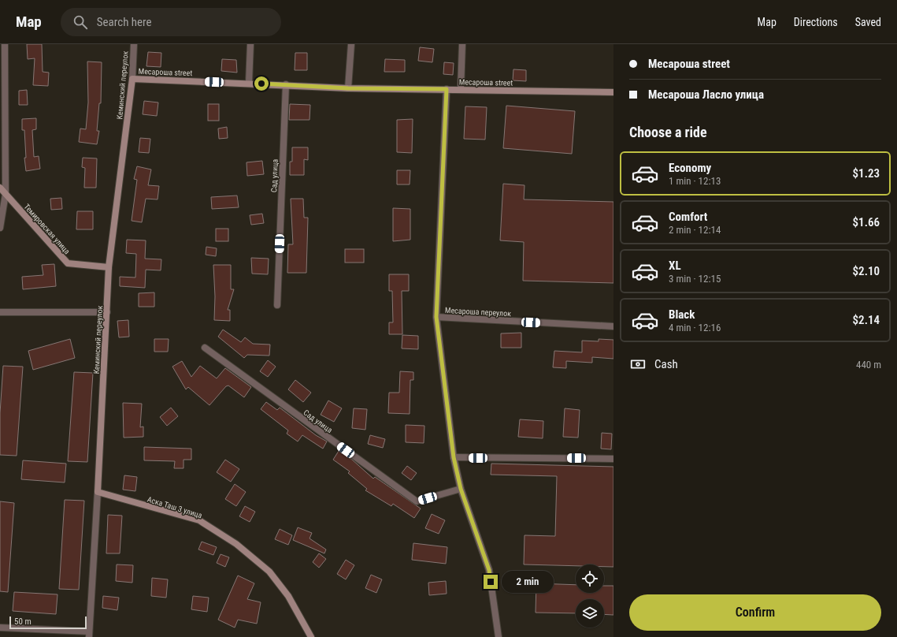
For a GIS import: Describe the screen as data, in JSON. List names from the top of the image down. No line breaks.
{"streets":{"street":["Месароша street","Кеминский переулок","Сад улица","Темировская улица","Месароша переулок","Аска Таш 3 улица"]},"crossings":[["Месароша street","Кеминский переулок"],["Месароша street","Сад улица"],["Кеминский переулок","Темировская улица"],["Кеминский переулок","Аска Таш 3 улица"]],"scale_bar":"50 m","page":{"header":"Map","search":"Search here","nav":["Map","Directions","Saved"],"banner":["Месароша street","Месароша Ласло улица"],"heading":"Choose a ride","list":[{"name":"Economy","note":"1 min · 12:13","value":"$1.23"},{"name":"Comfort","note":"2 min · 12:14","value":"$1.66"},{"name":"XL","note":"3 min · 12:15","value":"$2.10"},{"name":"Black","note":"4 min · 12:16","value":"$2.14"}],"pay":["Cash","440 m"],"bubble":"2 min","buttons":"Confirm","scale":"50 m"}}
